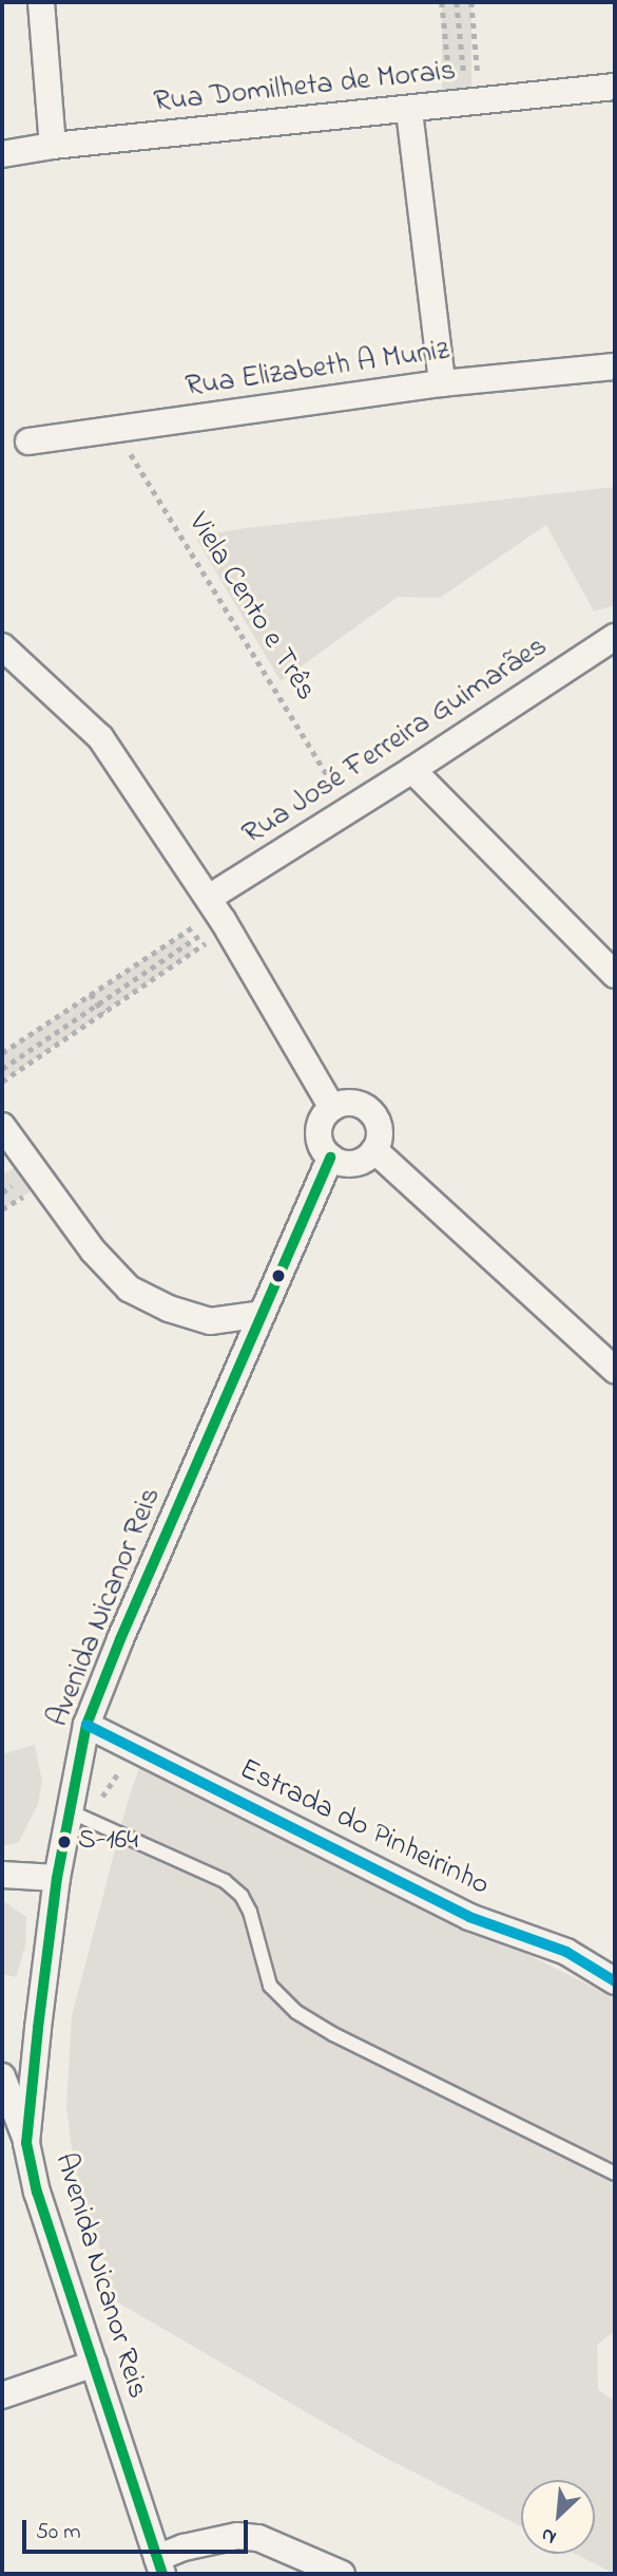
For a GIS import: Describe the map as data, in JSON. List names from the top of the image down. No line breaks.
{"streets":{"street":["Rua Domilheta de Morais","Rua Elizabeth A Muniz","Rua José Ferreira Guimarães","Avenida Nicanor Reis","Estrada do Pinheirinho"],"path":["Viela Cento e Três"]},"crossings":[["Rua Elizabeth A Muniz","Viela Cento e Três"],["Viela Cento e Três","Rua José Ferreira Guimarães"],["Avenida Nicanor Reis","Estrada do Pinheirinho"]],"places":["S-164"],"scale_bar":"50 m","north":"bottom left"}
